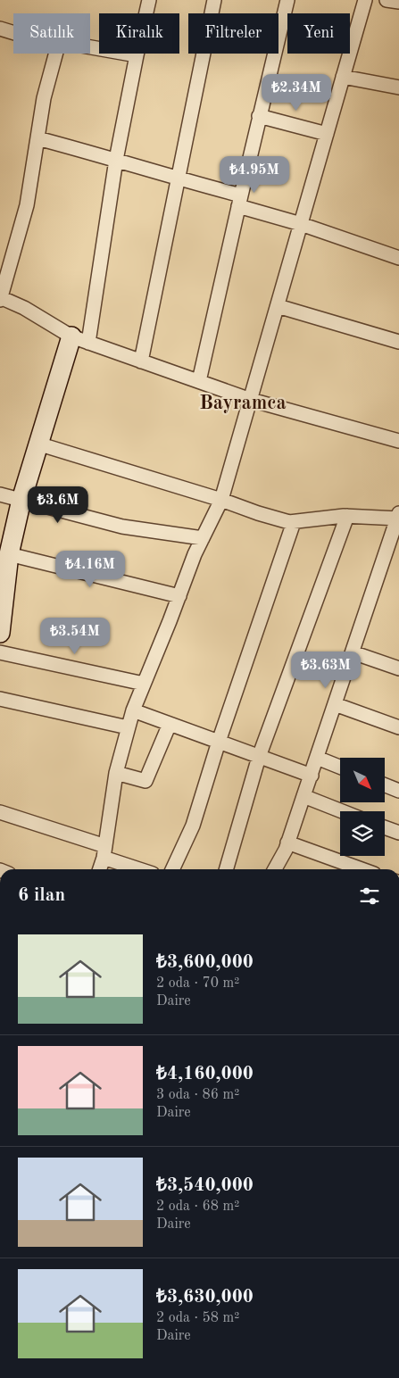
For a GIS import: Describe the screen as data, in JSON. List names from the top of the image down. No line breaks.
{"districts":["Bayramca"],"north":"bottom right","page":{"chip":["Satılık","Kiralık","Filtreler","Yeni"],"price":["₺2.34M","₺4.95M","₺3.6M","₺4.16M","₺3.54M","₺3.63M"],"heading":"6 ilan","list":[{"name":"₺3,600,000","note":"2 oda · 70 m² · Daire"},{"name":"₺4,160,000","note":"3 oda · 86 m² · Daire"},{"name":"₺3,540,000","note":"2 oda · 68 m² · Daire"},{"name":"₺3,630,000","note":"2 oda · 58 m² · Daire"}]}}
